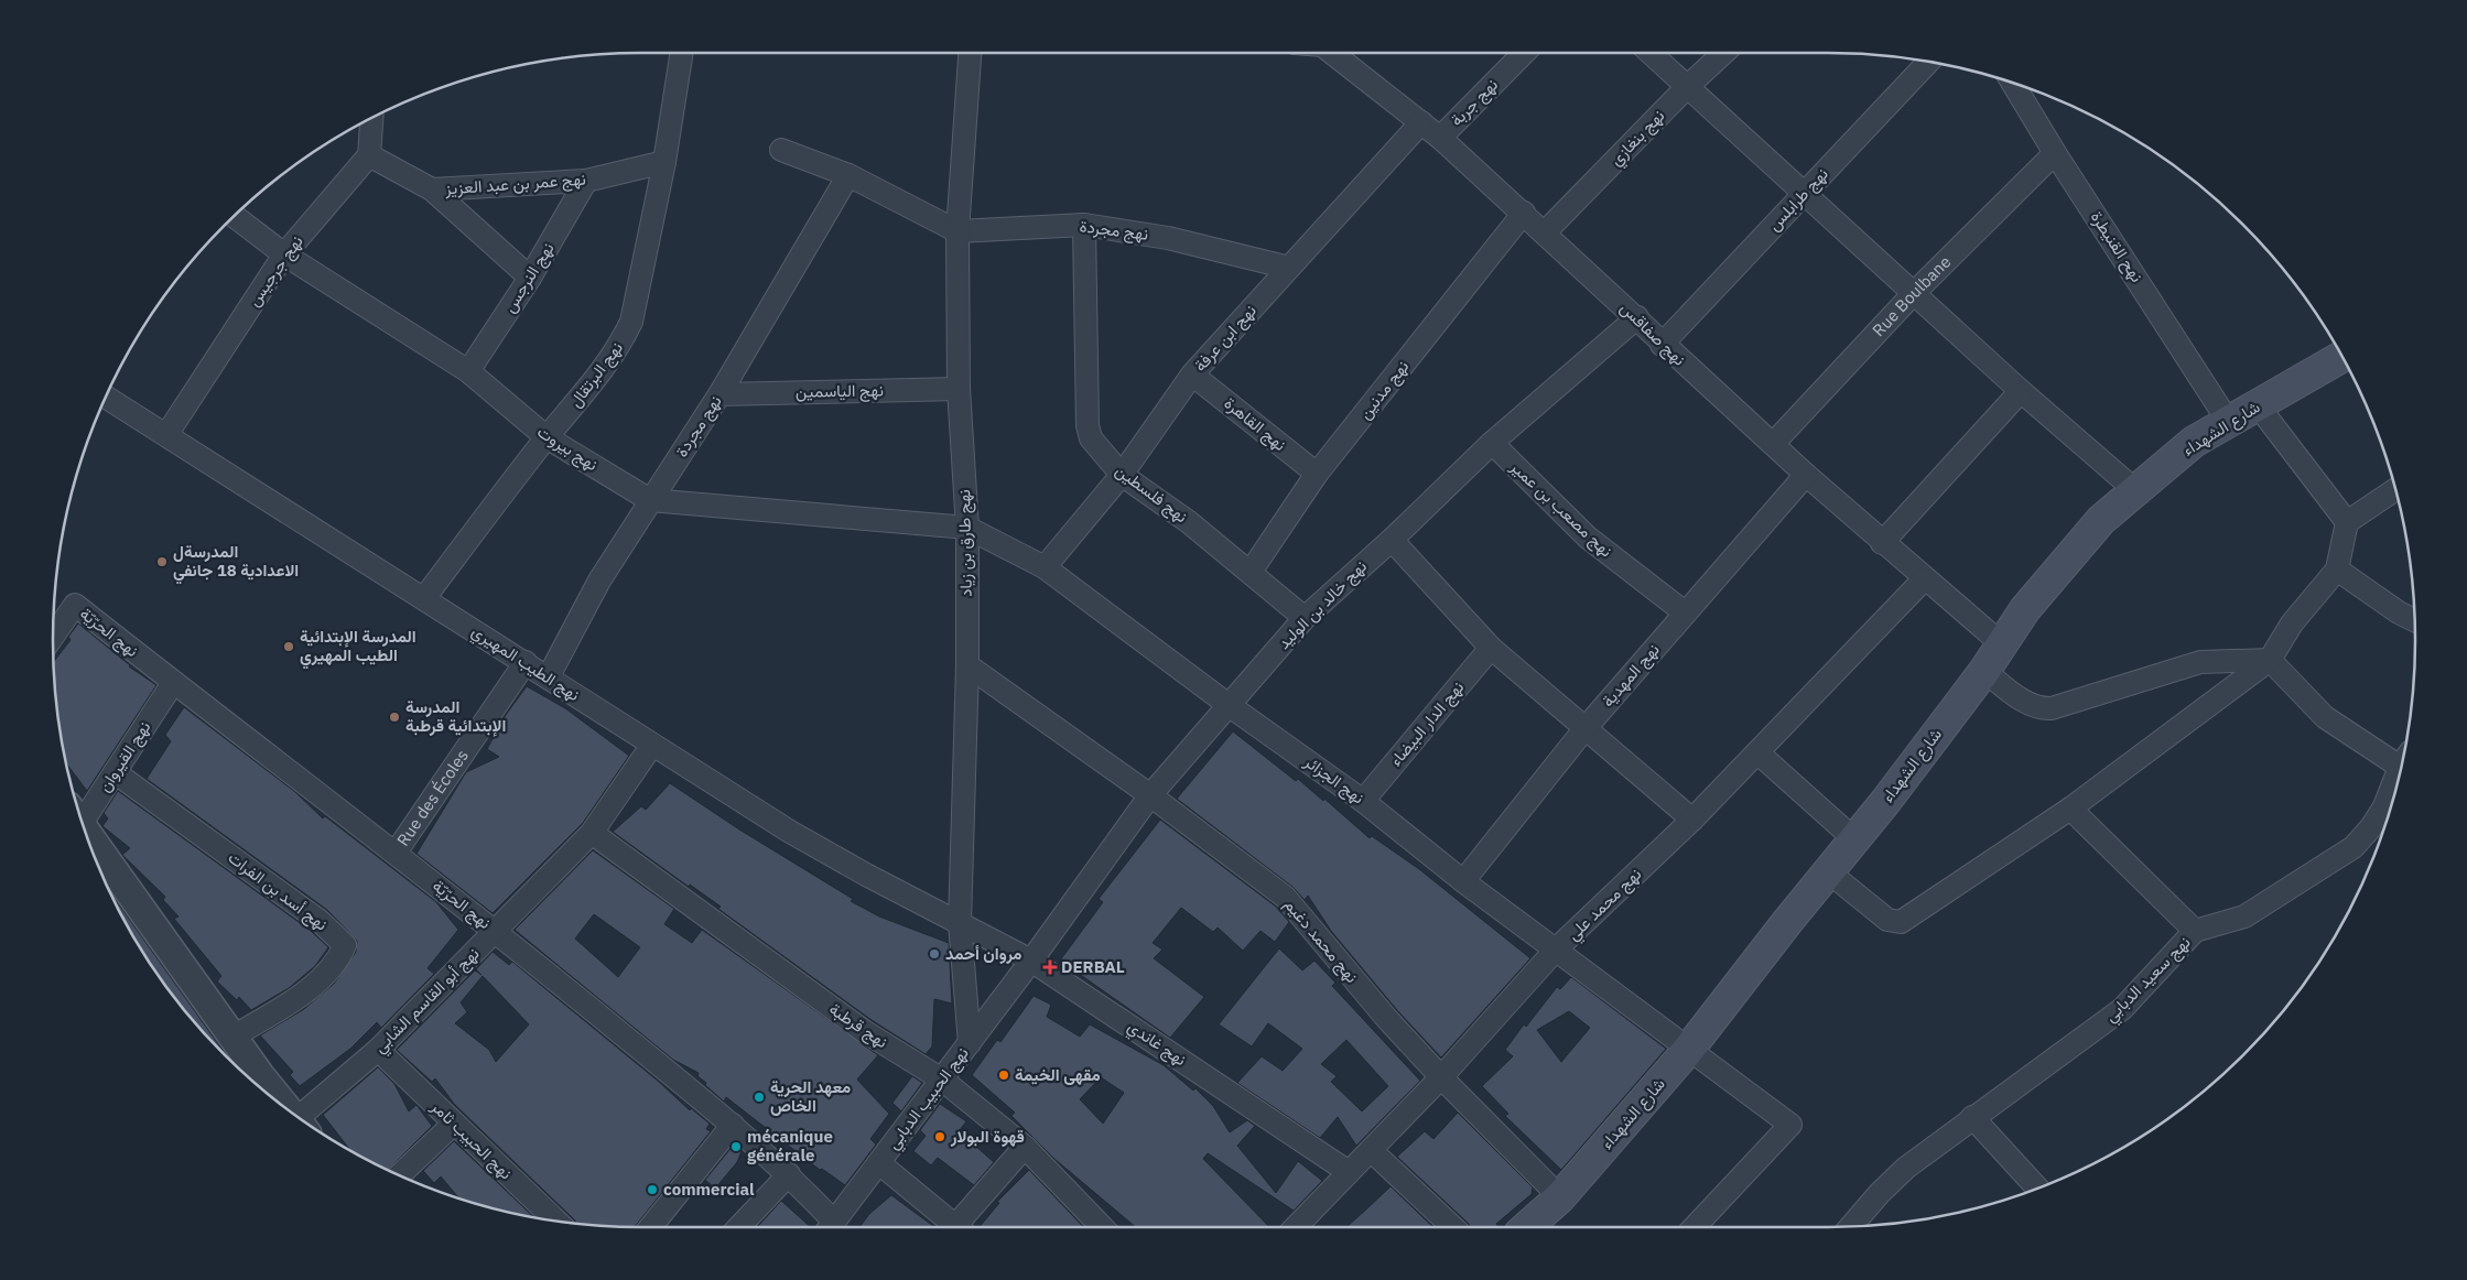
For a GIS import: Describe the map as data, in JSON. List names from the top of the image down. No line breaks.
{"streets":{"main road":["شارع الشهداء"],"street":["نهج جربة","نهج بنغازي","نهج عمر بن عبد العزيز","نهج طرابلس","نهج مجردة","نهح القنيطرة","نهج جرجيس","نهج النرجس","Rue Boulbane","نهج صفاقس","نهج ابن عرفة","نهج البرتقال","نهج مدنين","نهج الياسمين","نهج القاهرة","نهج بيروت","نهج فلسطين","نهج مصعب بن عمير","نهج طارق بن زياد","نهج خالد بن الوليد","نهج الحرّيّة","نهج الطيب المهيري","نهج المهدية","نهج الدار البيضاء","نهج القيروان","نهج الجزائر","Rue des Écoles","نهج أسد بن الفرات","نهج محمد علي","نهج محمد دغيم","نهج سعيد الدبابي","نهج أبو القاسم الشابي","نهج قرطبة","نهج غاندي","نهج الحبيب الدبابي","نهج الحبيب ثامر"]},"crossings":[["نهج جربة","نهج صفاقس"],["نهج بنغازي","نهج صفاقس"],["نهج عمر بن عبد العزيز","نهج النرجس"],["نهج عمر بن عبد العزيز","نهج البرتقال"],["نهج طرابلس","نهج صفاقس"],["نهج مجردة","نهج ابن عرفة"],["نهج مجردة","نهج الياسمين"],["نهج مجردة","نهج بيروت"],["نهج مجردة","نهج فلسطين"],["نهج مجردة","نهج طارق بن زياد"],["نهج مجردة","نهج الطيب المهيري"],["نهح القنيطرة","Rue Boulbane"],["نهح القنيطرة","شارع الشهداء"],["نهج جرجيس","نهج بيروت"],["نهج جرجيس","نهج الطيب المهيري"],["نهج النرجس","نهج بيروت"],["Rue Boulbane","نهج صفاقس"],["نهج صفاقس","نهج ابن عرفة"],["نهج صفاقس","نهج مدنين"],["نهج صفاقس","شارع الشهداء"],["نهج صفاقس","نهج خالد بن الوليد"],["نهج صفاقس","نهج المهدية"],["نهج صفاقس","نهج محمد علي"],["نهج ابن عرفة","نهج القاهرة"],["نهج ابن عرفة","نهج فلسطين"],["نهج ابن عرفة","نهج الجزائر"],["نهج البرتقال","نهج بيروت"],["نهج البرتقال","نهج الطيب المهيري"],["نهج مدنين","نهج القاهرة"],["نهج مدنين","نهج فلسطين"],["نهج الياسمين","نهج طارق بن زياد"],["شارع الشهداء","نهج الجزائر"],["شارع الشهداء","نهج محمد دغيم"],["نهج بيروت","نهج طارق بن زياد"],["نهج بيروت","نهج الجزائر"],["نهج فلسطين","نهج خالد بن الوليد"],["نهج مصعب بن عمير","نهج خالد بن الوليد"],["نهج مصعب بن عمير","نهج المهدية"],["نهج طارق بن زياد","نهج الطيب المهيري"],["نهج طارق بن زياد","نهج الجزائر"],["نهج طارق بن زياد","نهج محمد دغيم"],["نهج طارق بن زياد","نهج غاندي"],["نهج طارق بن زياد","نهج الحبيب الدبابي"],["نهج خالد بن الوليد","نهج الجزائر"],["نهج خالد بن الوليد","نهج محمد دغيم"],["نهج خالد بن الوليد","نهج غاندي"],["نهج خالد بن الوليد","نهج الحبيب الدبابي"],["نهج الحرّيّة","نهج القيروان"],["نهج الحرّيّة","Rue des Écoles"],["نهج الحرّيّة","نهج أبو القاسم الشابي"],["نهج الطيب المهيري","Rue des Écoles"],["نهج الطيب المهيري","نهج أبو القاسم الشابي"],["نهج الطيب المهيري","نهج غاندي"],["نهج المهدية","نهج الجزائر"],["نهج الدار البيضاء","نهج الجزائر"],["نهج القيروان","نهج أسد بن الفرات"],["نهج الجزائر","نهج محمد علي"],["نهج محمد علي","نهج محمد دغيم"],["نهج محمد علي","نهج غاندي"],["نهج أبو القاسم الشابي","نهج قرطبة"],["نهج أبو القاسم الشابي","نهج الحبيب ثامر"],["نهج قرطبة","نهج الحبيب الدبابي"],["نهج غاندي","نهج الحبيب الدبابي"]],"places":{"other":["المدرسةل الاعدادية 18 جانفي","المدرسة الإبتدائية الطيب المهيري","المدرسة الإبتدائية قرطبة","مروان أحمد","مقهى الخيمة","معهد الحرية الخاص","قهوة البولار","mécanique générale","commercial"],"health":["DERBAL"]}}
